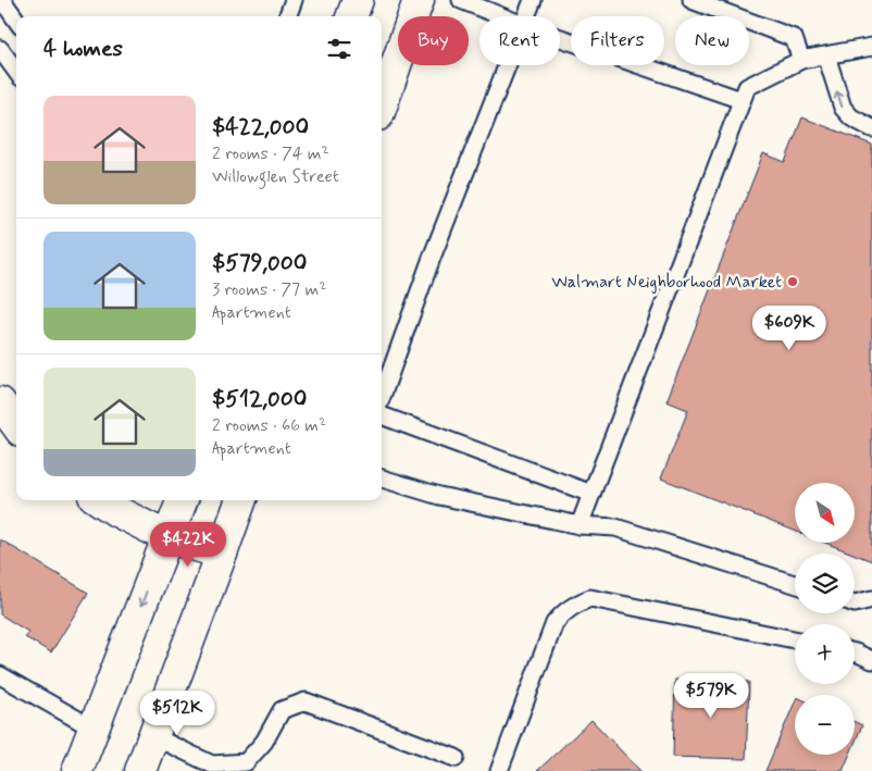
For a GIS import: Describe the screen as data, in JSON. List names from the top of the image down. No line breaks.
{"places":["Walmart Neighborhood Market"],"north":"bottom right","page":{"chip":["Buy","Rent","Filters","New"],"heading":"4 homes","list":[{"name":"$422,000","note":"2 rooms · 74 m² · Willowglen Street"},{"name":"$579,000","note":"3 rooms · 77 m² · Apartment"},{"name":"$512,000","note":"2 rooms · 66 m² · Apartment"}],"price":["$609K","$422K","$579K","$512K"],"map_buttons":["+","−"]}}
